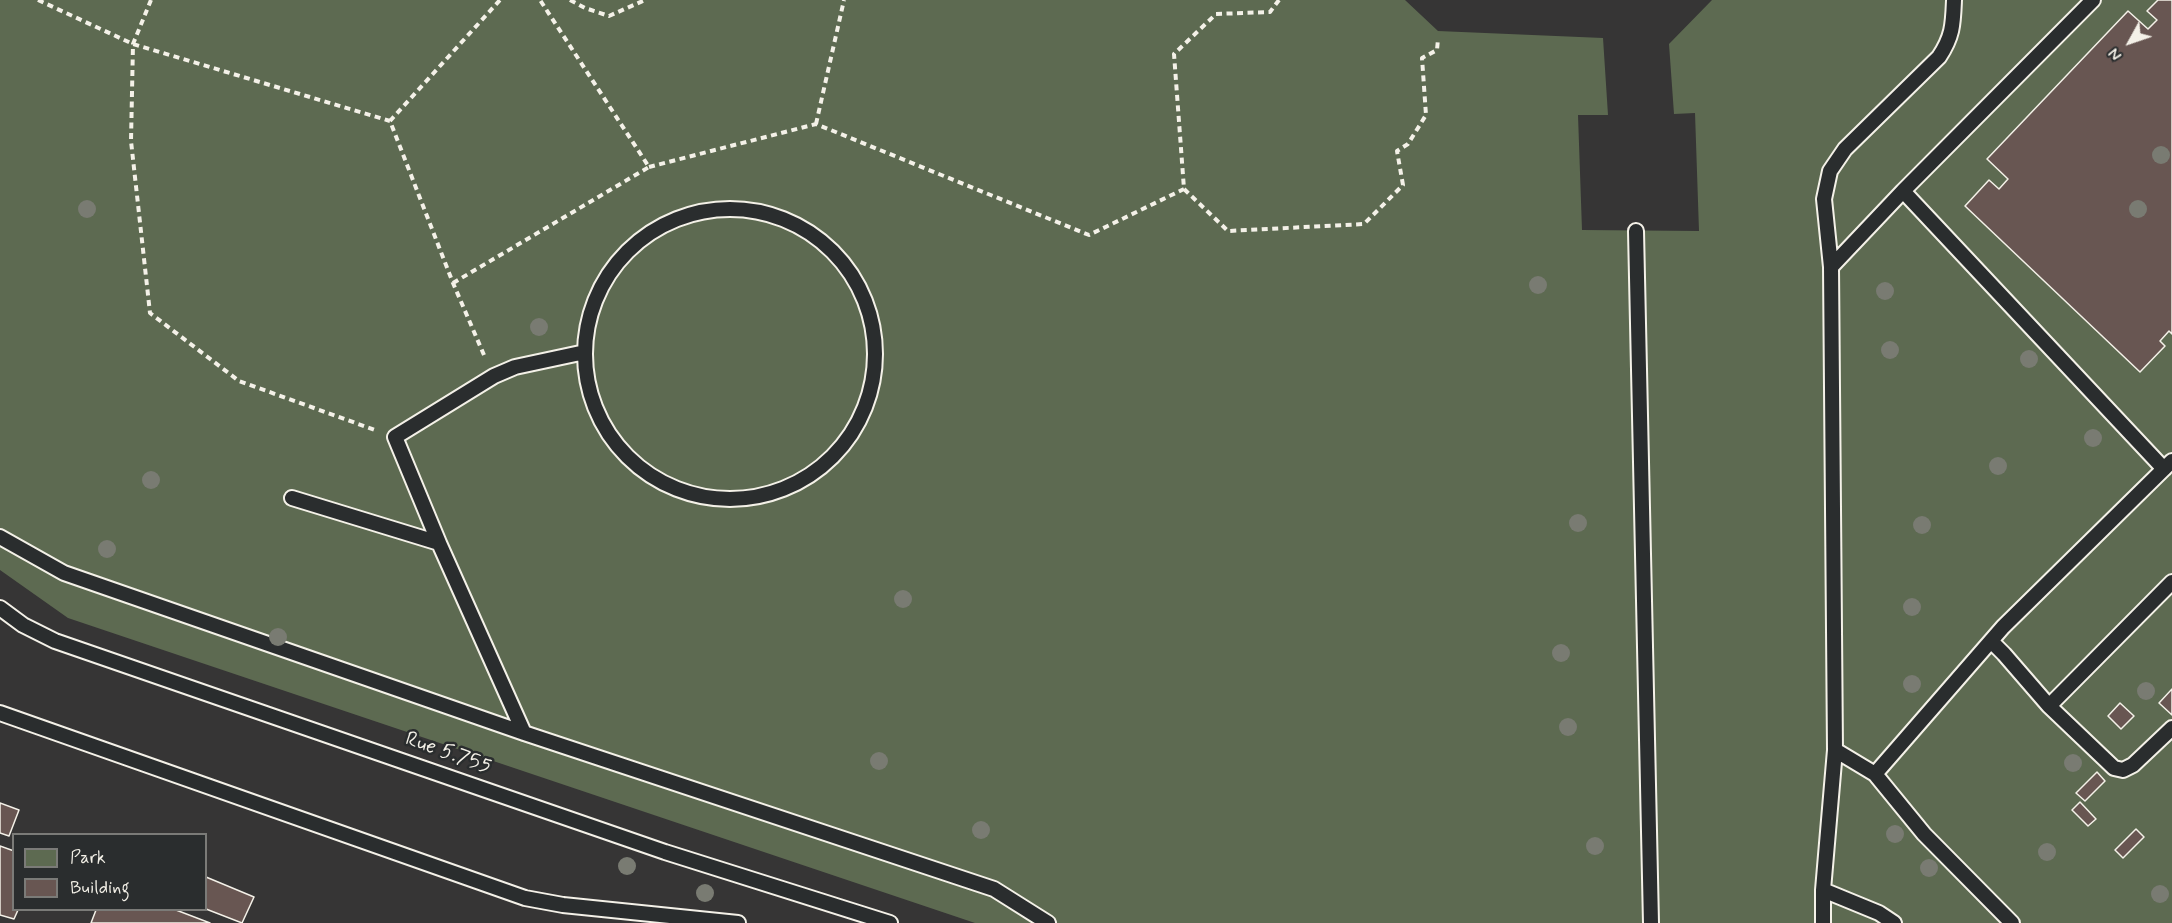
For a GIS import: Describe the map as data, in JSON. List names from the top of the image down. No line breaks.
{"streets":{"lane":["Rue 5.755"]},"legend":["Park","Building"],"north":"bottom left"}
